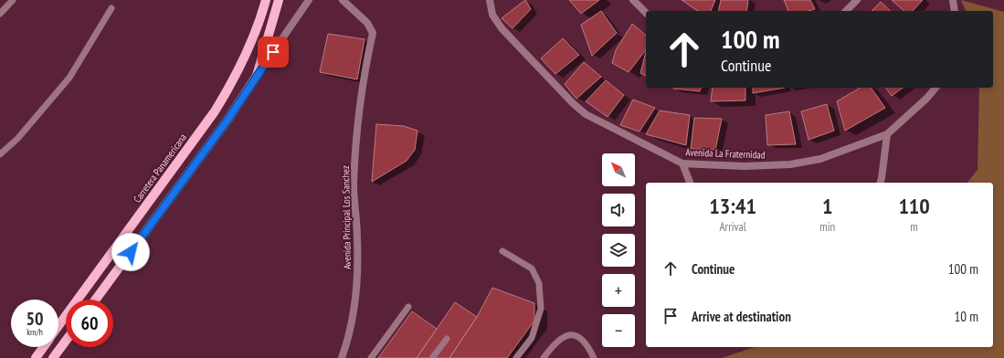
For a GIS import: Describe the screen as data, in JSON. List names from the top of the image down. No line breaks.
{"streets":{"main road":["Carretera Panamericana"],"street":["Avenida La Fraternidad","Avenida Principal Los Sanchez"]},"north":"top left","page":{"turn":["100 m","Continue"],"map_buttons":["+","−"],"eta":["13:41","Arrival","1","min","110","m"],"list":[{"name":"Continue","value":"100 m"},{"name":"Arrive at destination","value":"10 m"}],"speed":"50 km/h","limit":"60"}}
